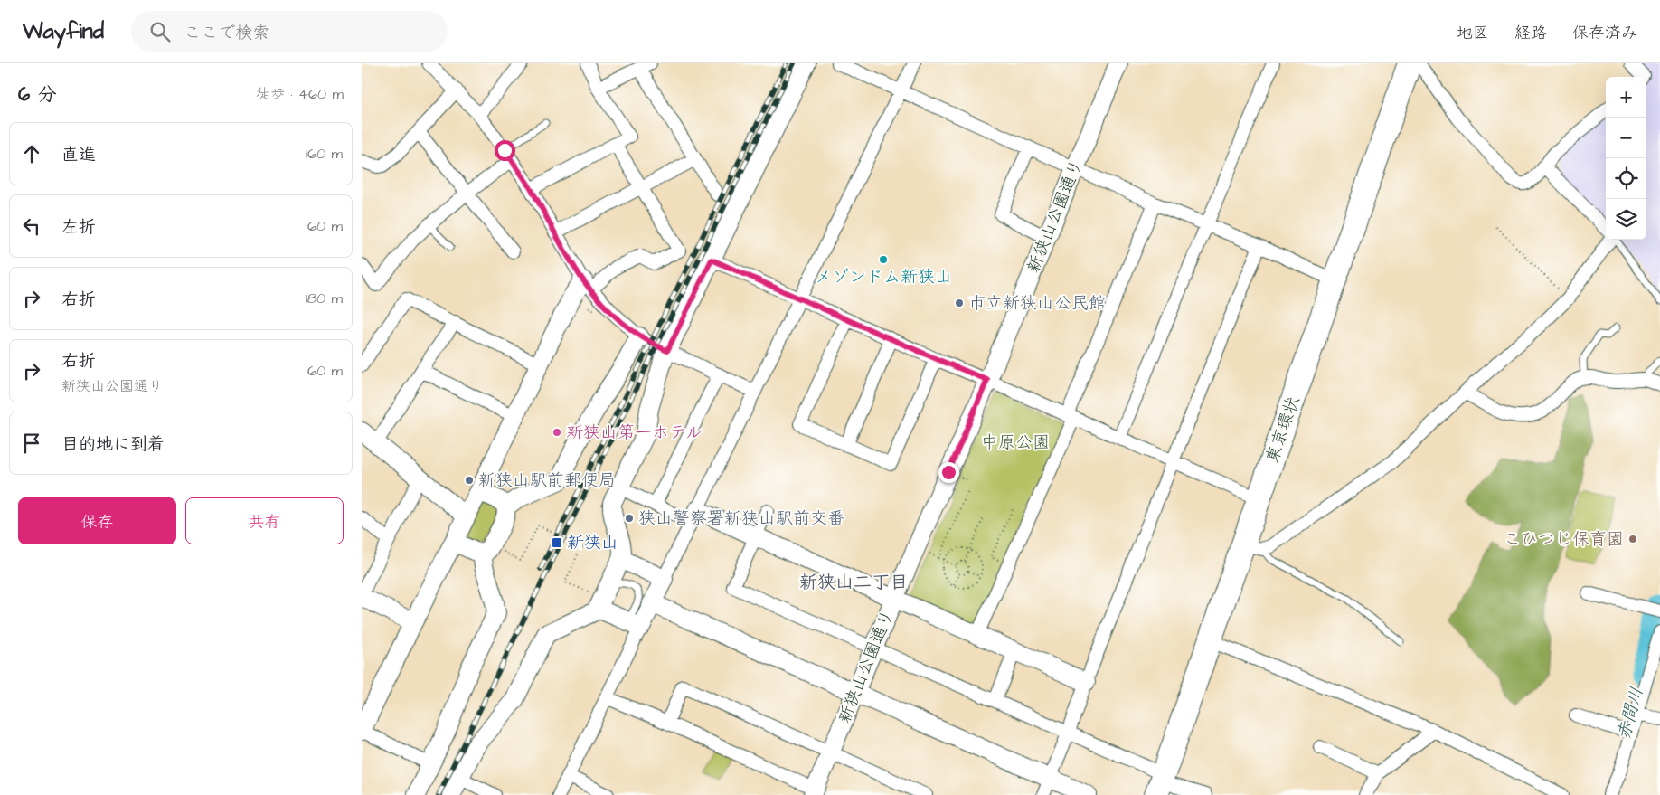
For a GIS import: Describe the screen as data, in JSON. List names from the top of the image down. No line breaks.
{"streets":{"highway":["東京環状"],"street":["新狭山公園通り"]},"districts":["新狭山二丁目"],"water":["赤間川"],"parks":["中原公園"],"places":{"other":["メゾンドム新狭山","市立新狭山公民館","新狭山第一ホテル","新狭山駅前郵便局","狭山警察署新狭山駅前交番","こひつじ保育園"],"transit":["新狭山"]},"page":{"header":"Wayfind","search":"ここで検索","nav":["地図","経路","保存済み"],"heading":["6 分","徒歩 · 460 m"],"map_buttons":["+","−"],"list":[["直進","160 m"],["左折","60 m"],["右折","180 m"],["右折","新狭山公園通り","60 m"],"目的地に到着"],"buttons":["保存","共有"]}}
